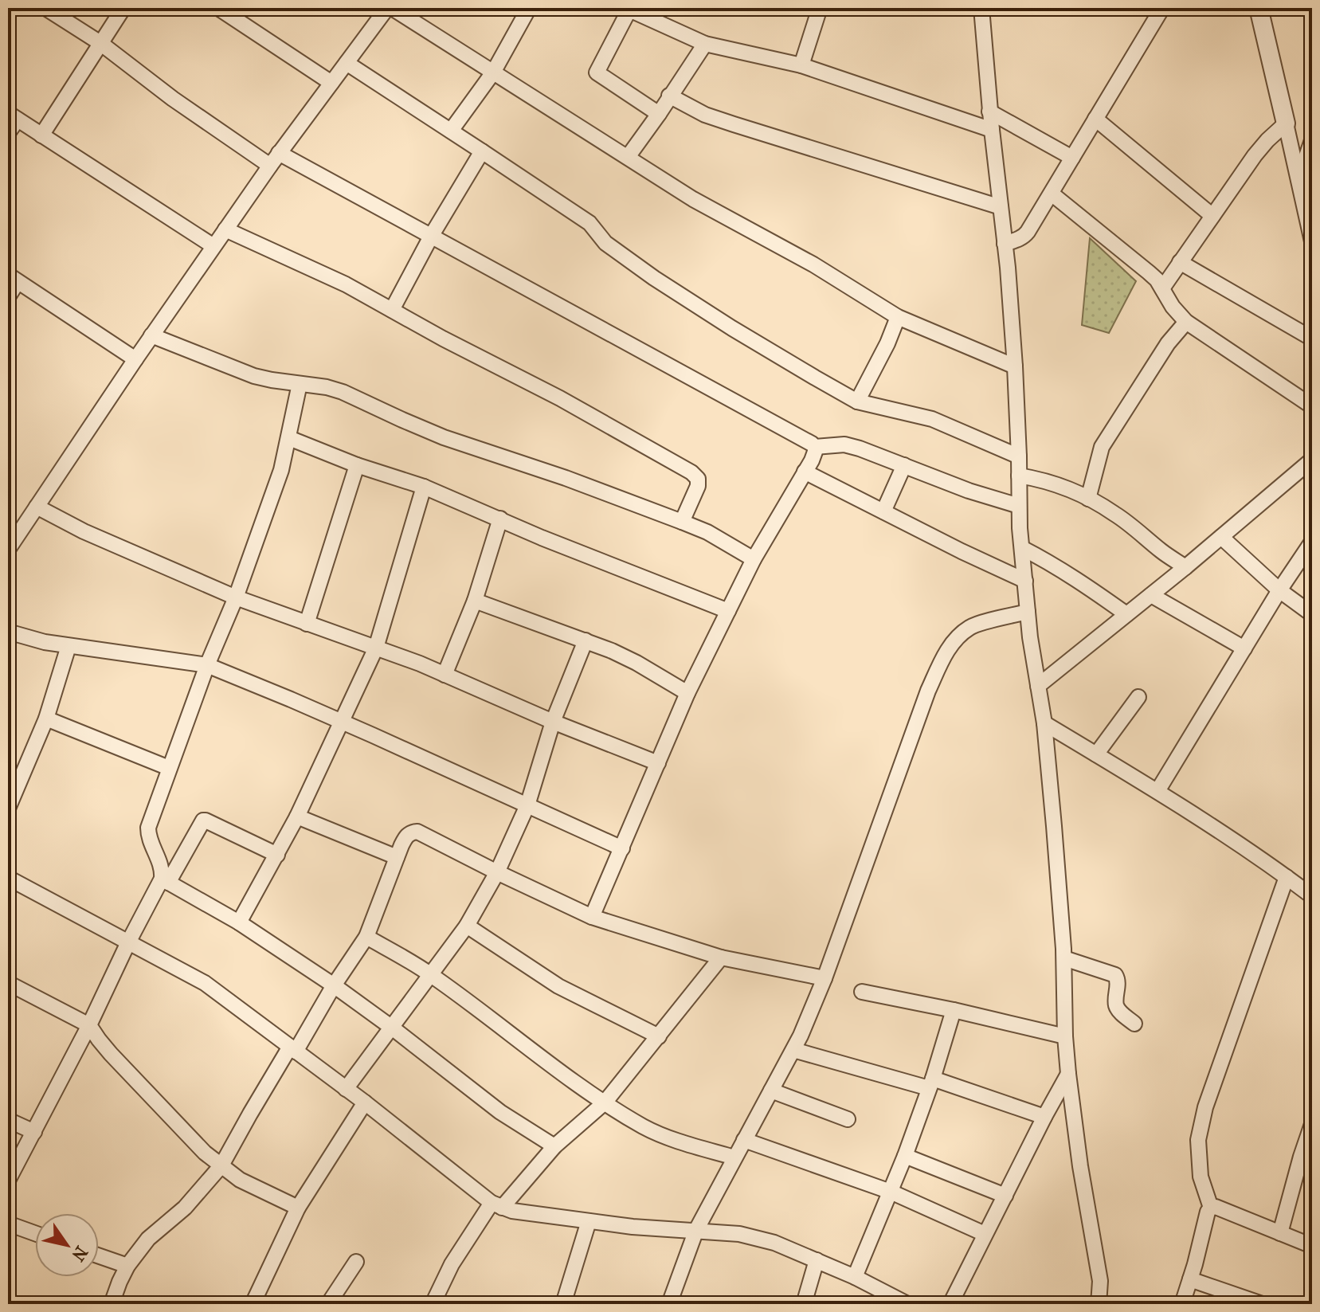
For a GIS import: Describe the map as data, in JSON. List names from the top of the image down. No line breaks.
{"north":"bottom right"}
